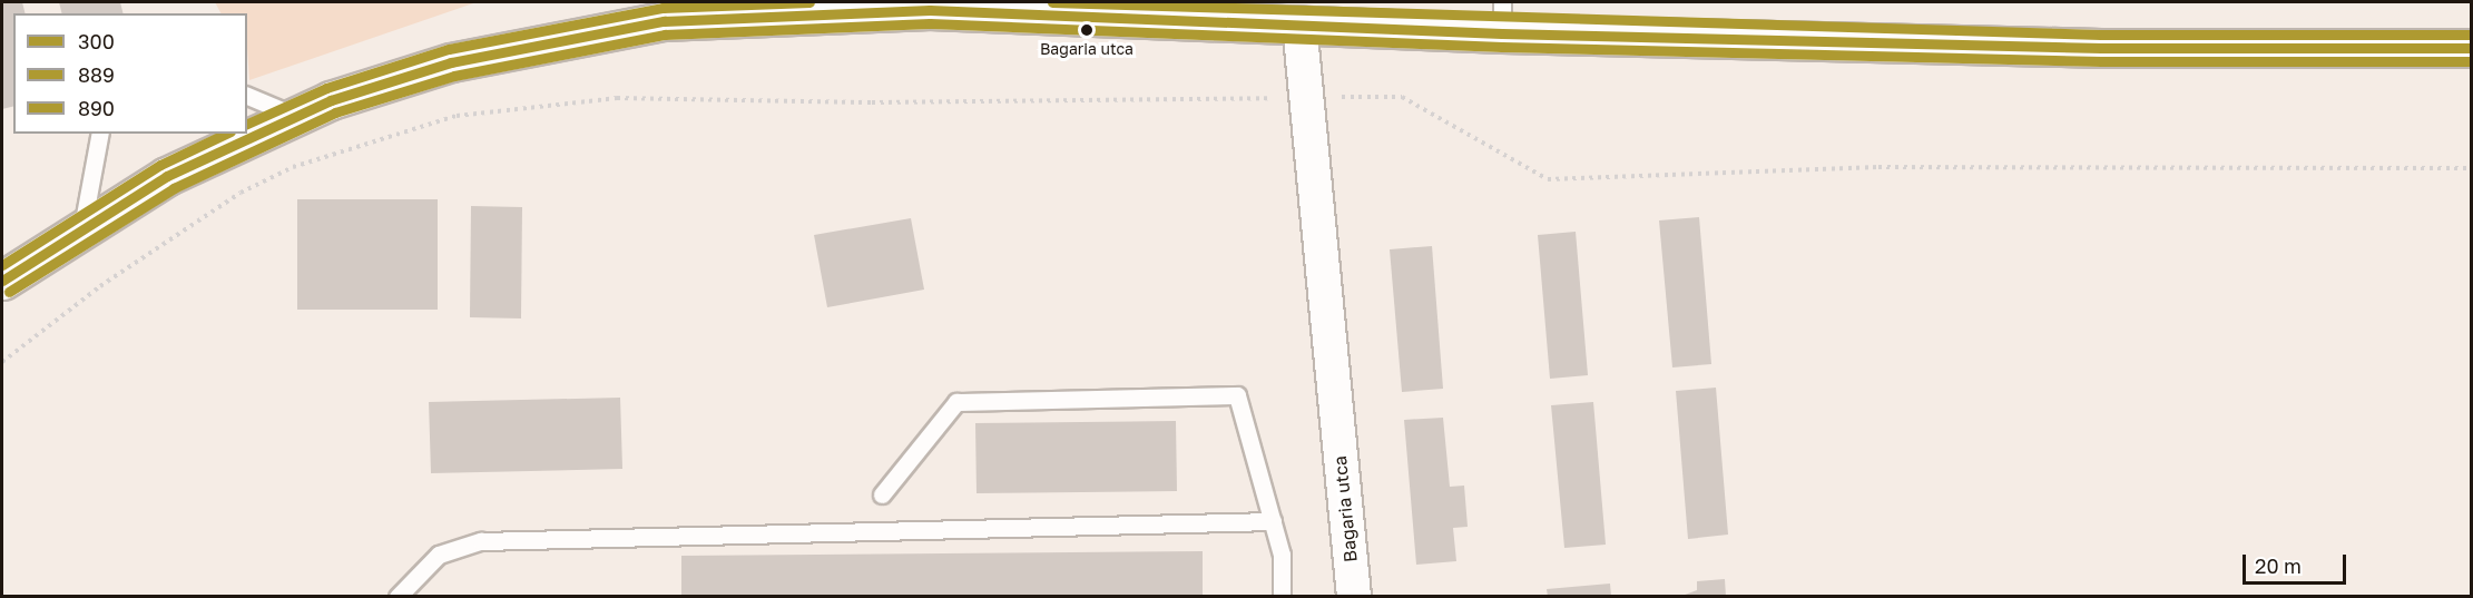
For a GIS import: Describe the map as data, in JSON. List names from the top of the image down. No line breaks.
{"streets":{"street":["Bagaria utca"]},"places":["Bagaria utca"],"lines":["transit line 890","transit line 300","transit line 889"],"legend":["300","889","890"],"scale_bar":"20 m"}
